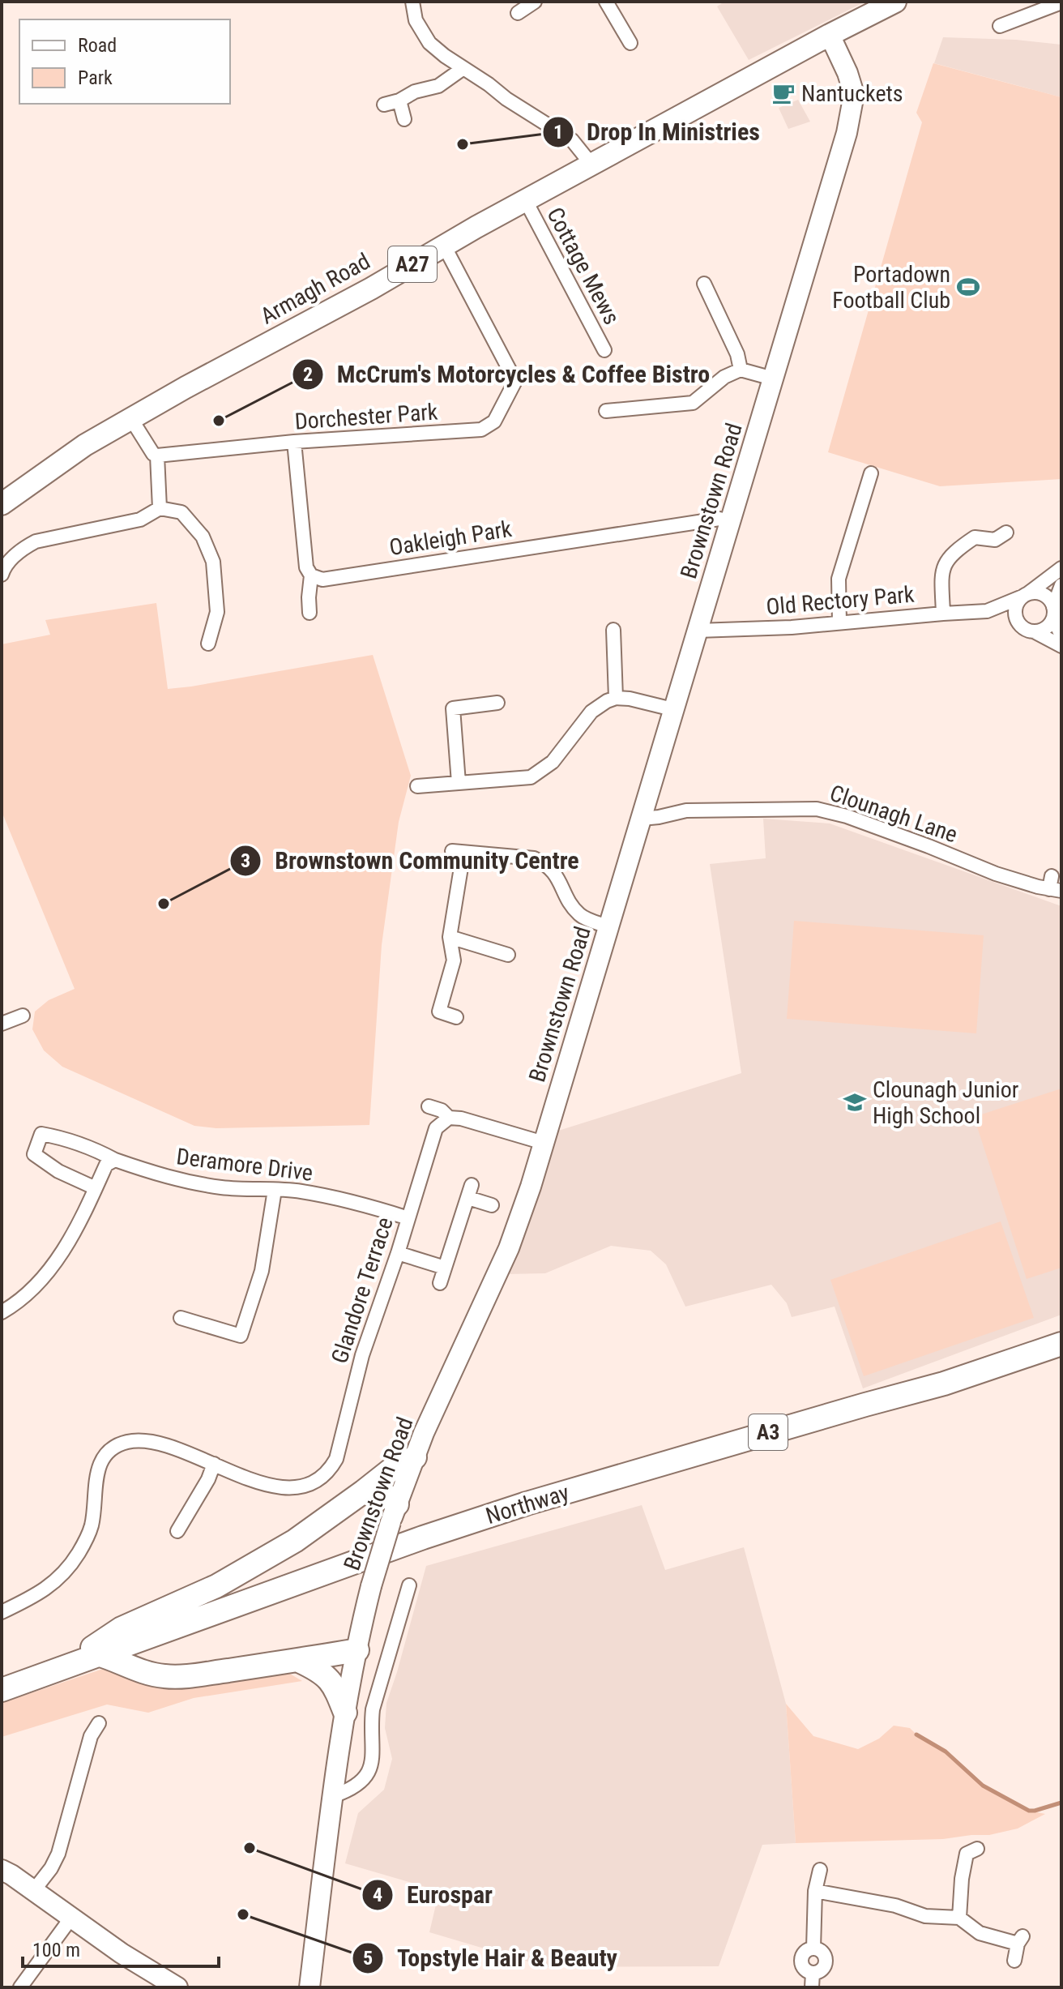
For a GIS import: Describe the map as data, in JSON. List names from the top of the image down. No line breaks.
{"streets":{"highway":["A3","Northway"],"main road":["A27","Armagh Road","Brownstown Road"],"street":["Cottage Mews","Dorchester Park","Oakleigh Park","Old Rectory Park","Clounagh Lane","Deramore Drive","Glandore Terrace"]},"crossings":[["A27","Armagh Road"],["A27","Brownstown Road"],["Cottage Mews","Armagh Road"],["Armagh Road","Dorchester Park"],["Armagh Road","Brownstown Road"],["Brownstown Road","Oakleigh Park"],["Brownstown Road","Old Rectory Park"],["Brownstown Road","Clounagh Lane"],["Deramore Drive","Glandore Terrace"]],"places":{"cafe":["Nantuckets"],"other":["Drop In Ministries","McCrum's Motorcycles & Coffee Bistro","Brownstown Community Centre","Eurospar","Topstyle Hair & Beauty"],"sports":["Portadown Football Club"],"school or university":["Clounagh Junior High School"]},"legend":["Road","Park"],"scale_bar":"100 m"}
